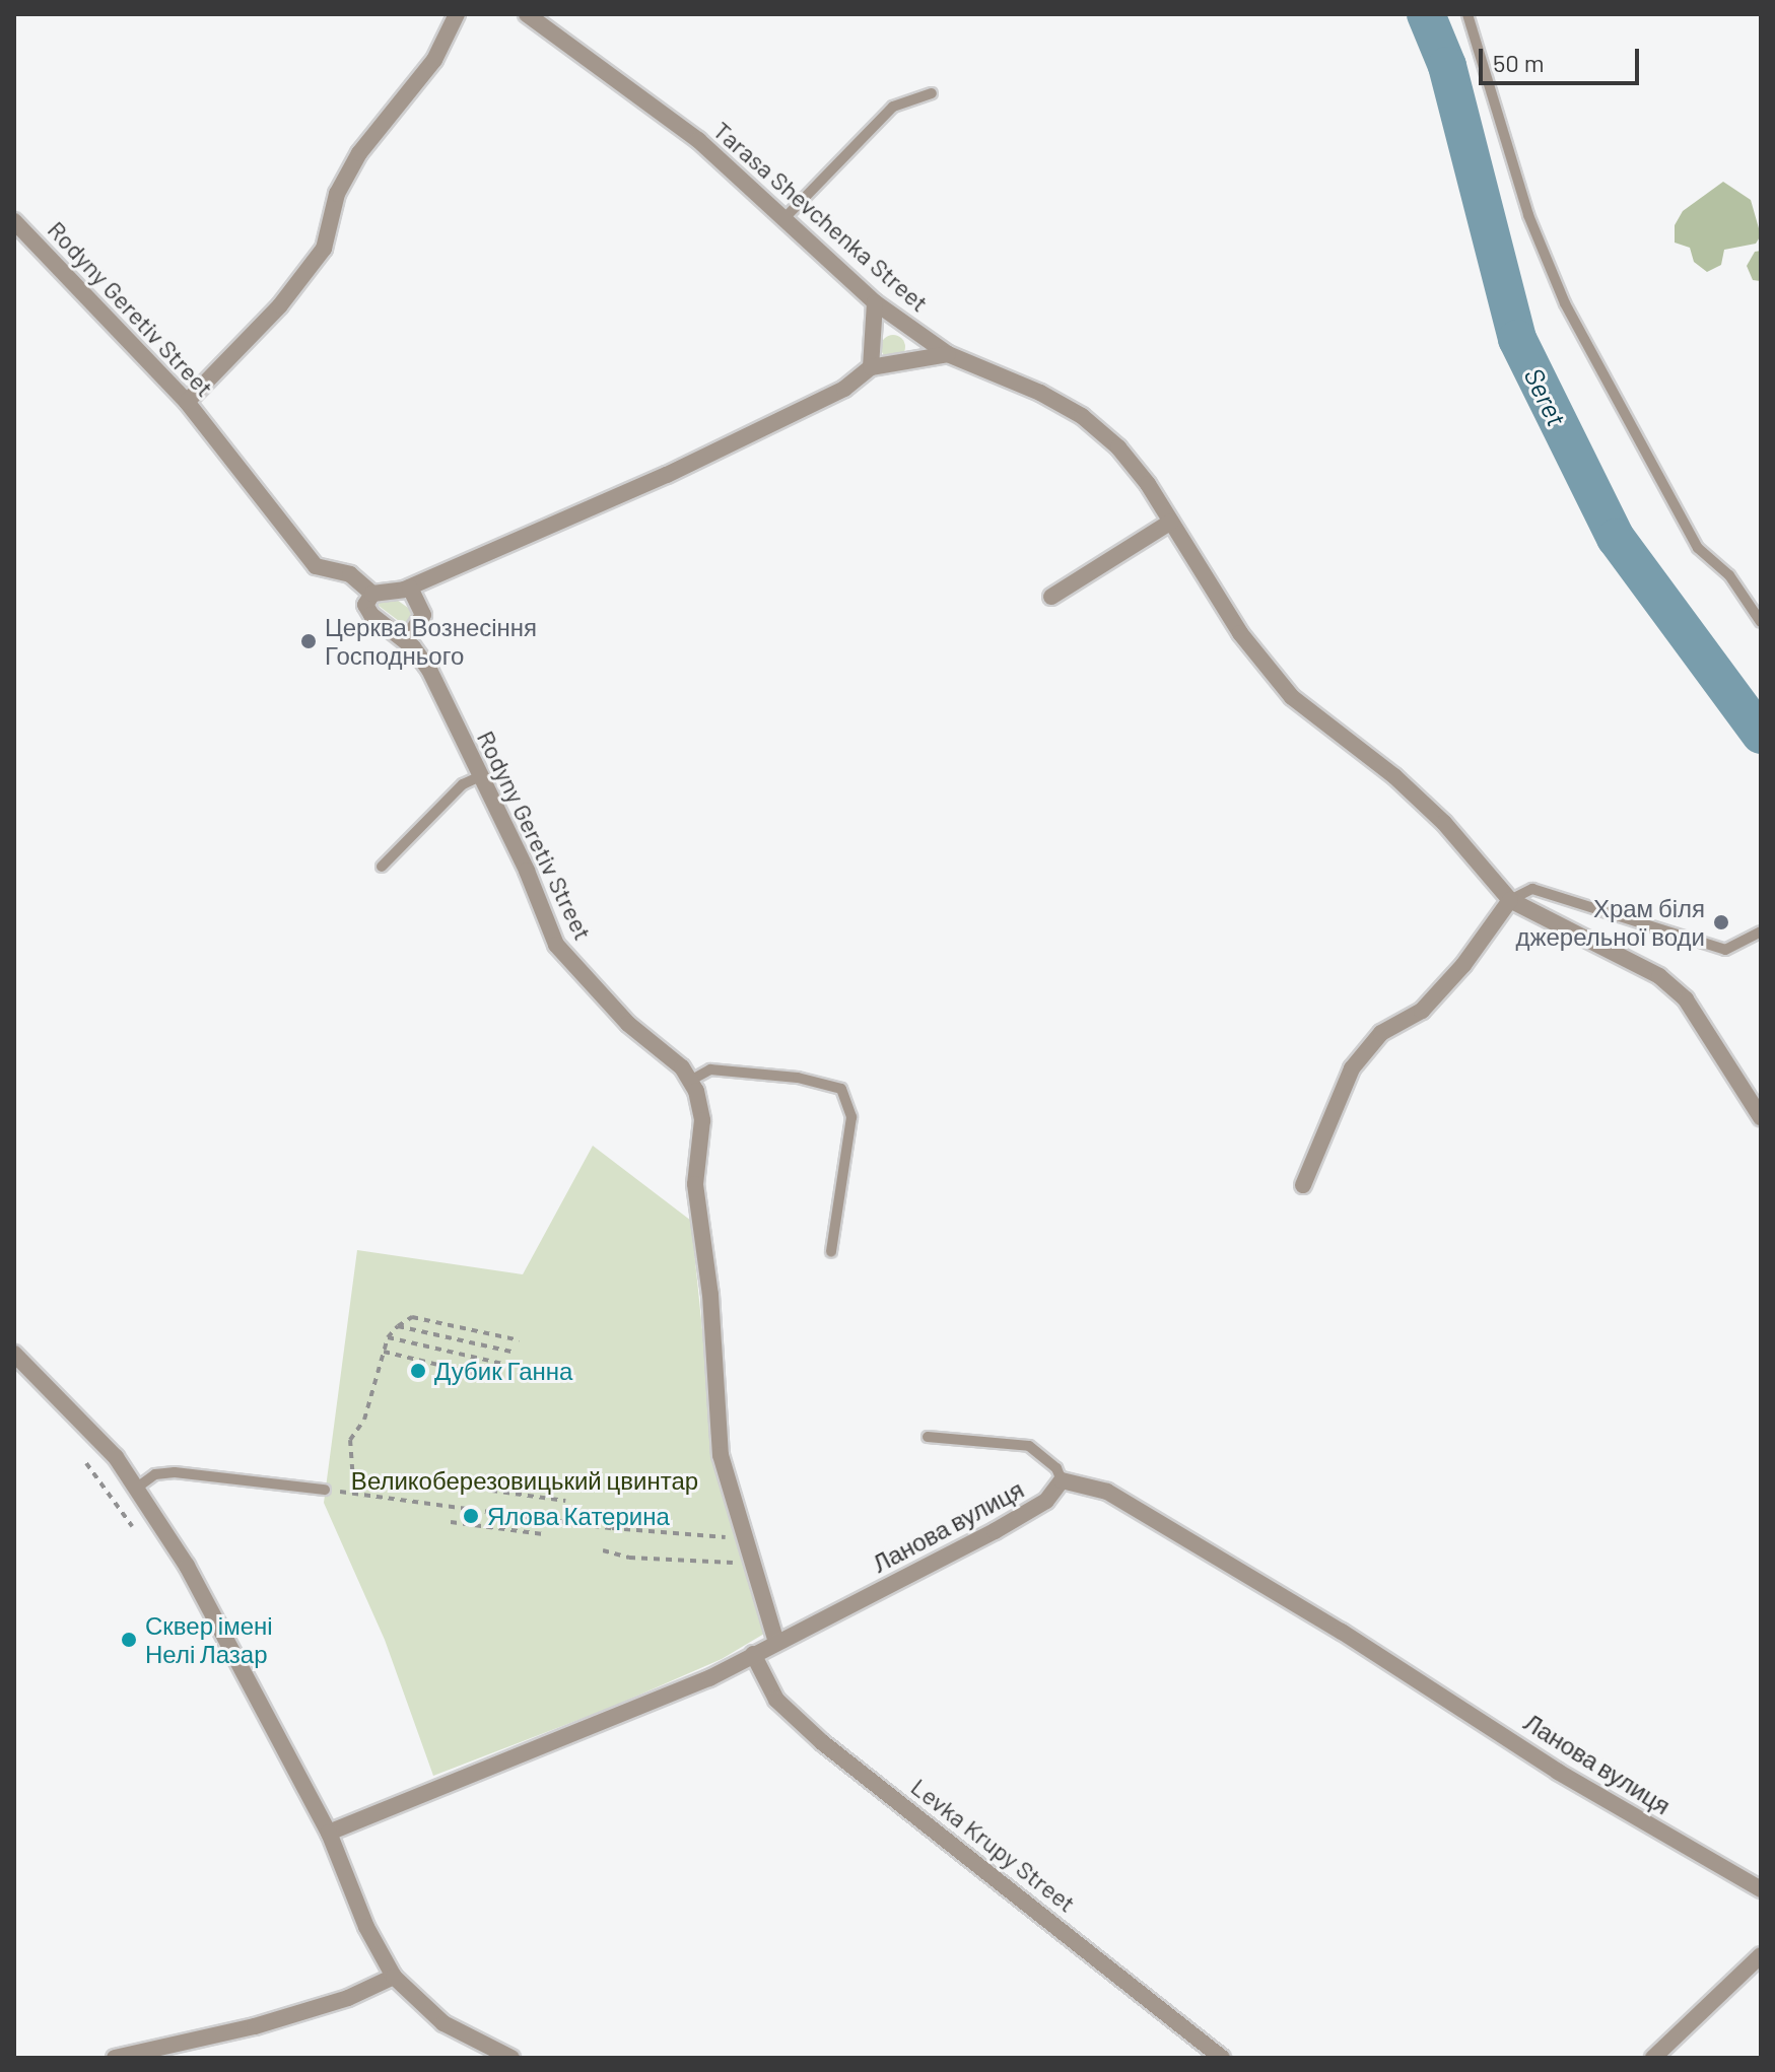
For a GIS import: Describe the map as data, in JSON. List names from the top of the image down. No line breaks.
{"streets":{"street":["Tarasa Shevchenka Street","Rodyny Geretiv Street","Ланова вулиця","Levka Krupy Street"]},"crossings":[["Rodyny Geretiv Street","Ланова вулиця"],["Ланова вулиця","Levka Krupy Street"]],"water":["Seret"],"parks":["Великоберезовицький цвинтар"],"places":["Церква Вознесіння Господнього","Храм біля джерельної води","Дубик Ганна","Ялова Катерина","Сквер імені Нелі Лазар"],"scale_bar":"50 m"}
